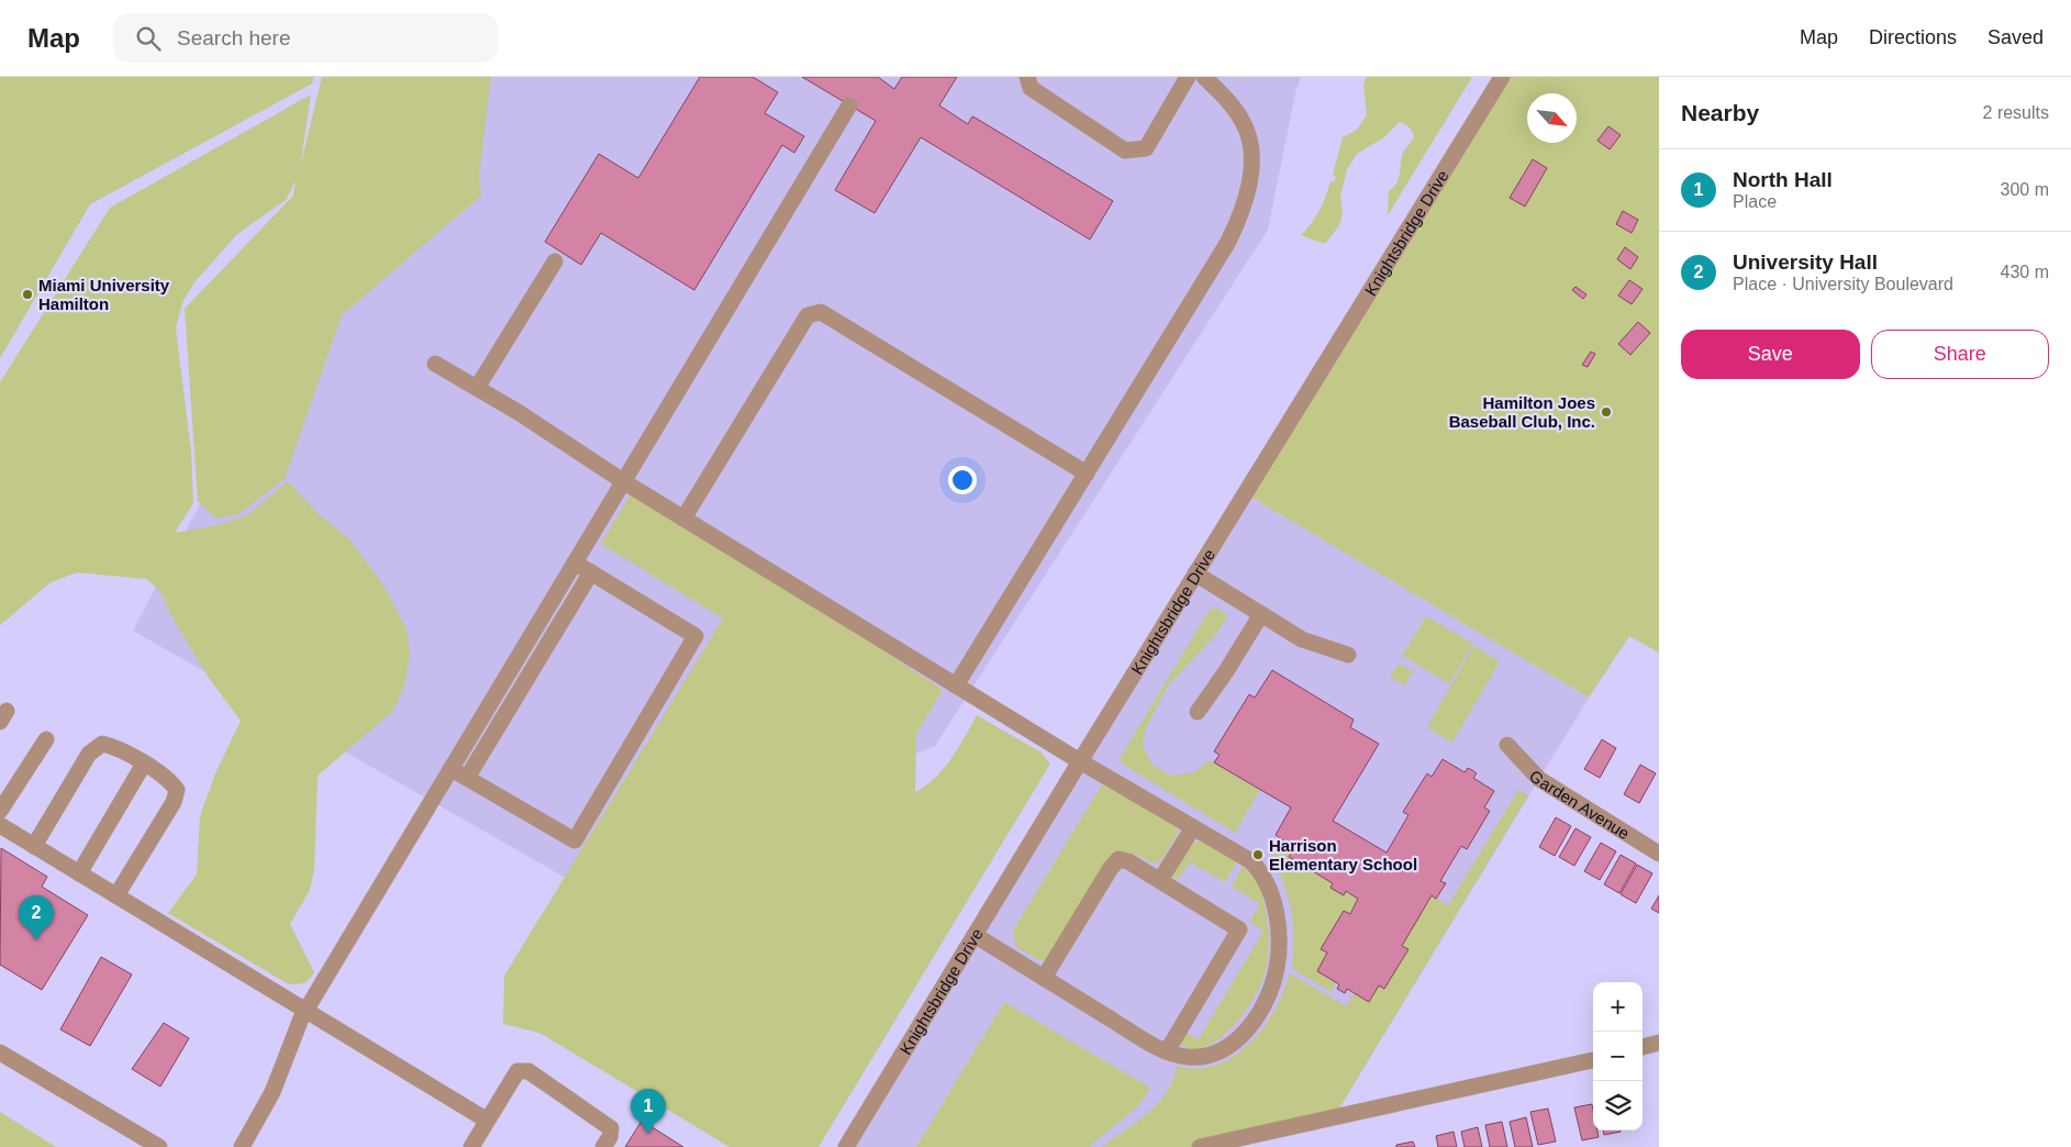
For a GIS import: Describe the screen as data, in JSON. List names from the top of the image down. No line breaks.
{"streets":{"street":["Knightsbridge Drive","Garden Avenue"]},"places":["Miami University Hamilton","Hamilton Joes Baseball Club, Inc.","Harrison Elementary School"],"north":"bottom right","page":{"header":"Map","search":"Search here","nav":["Map","Directions","Saved"],"heading":["Nearby","2 results"],"list":[{"mark":"1","name":"North Hall","note":"Place","value":"300 m"},{"mark":"2","name":"University Hall","note":"Place · University Boulevard","value":"430 m"}],"buttons":["Save","Share"],"pins":["2","1"],"map_buttons":["+","−"]}}
